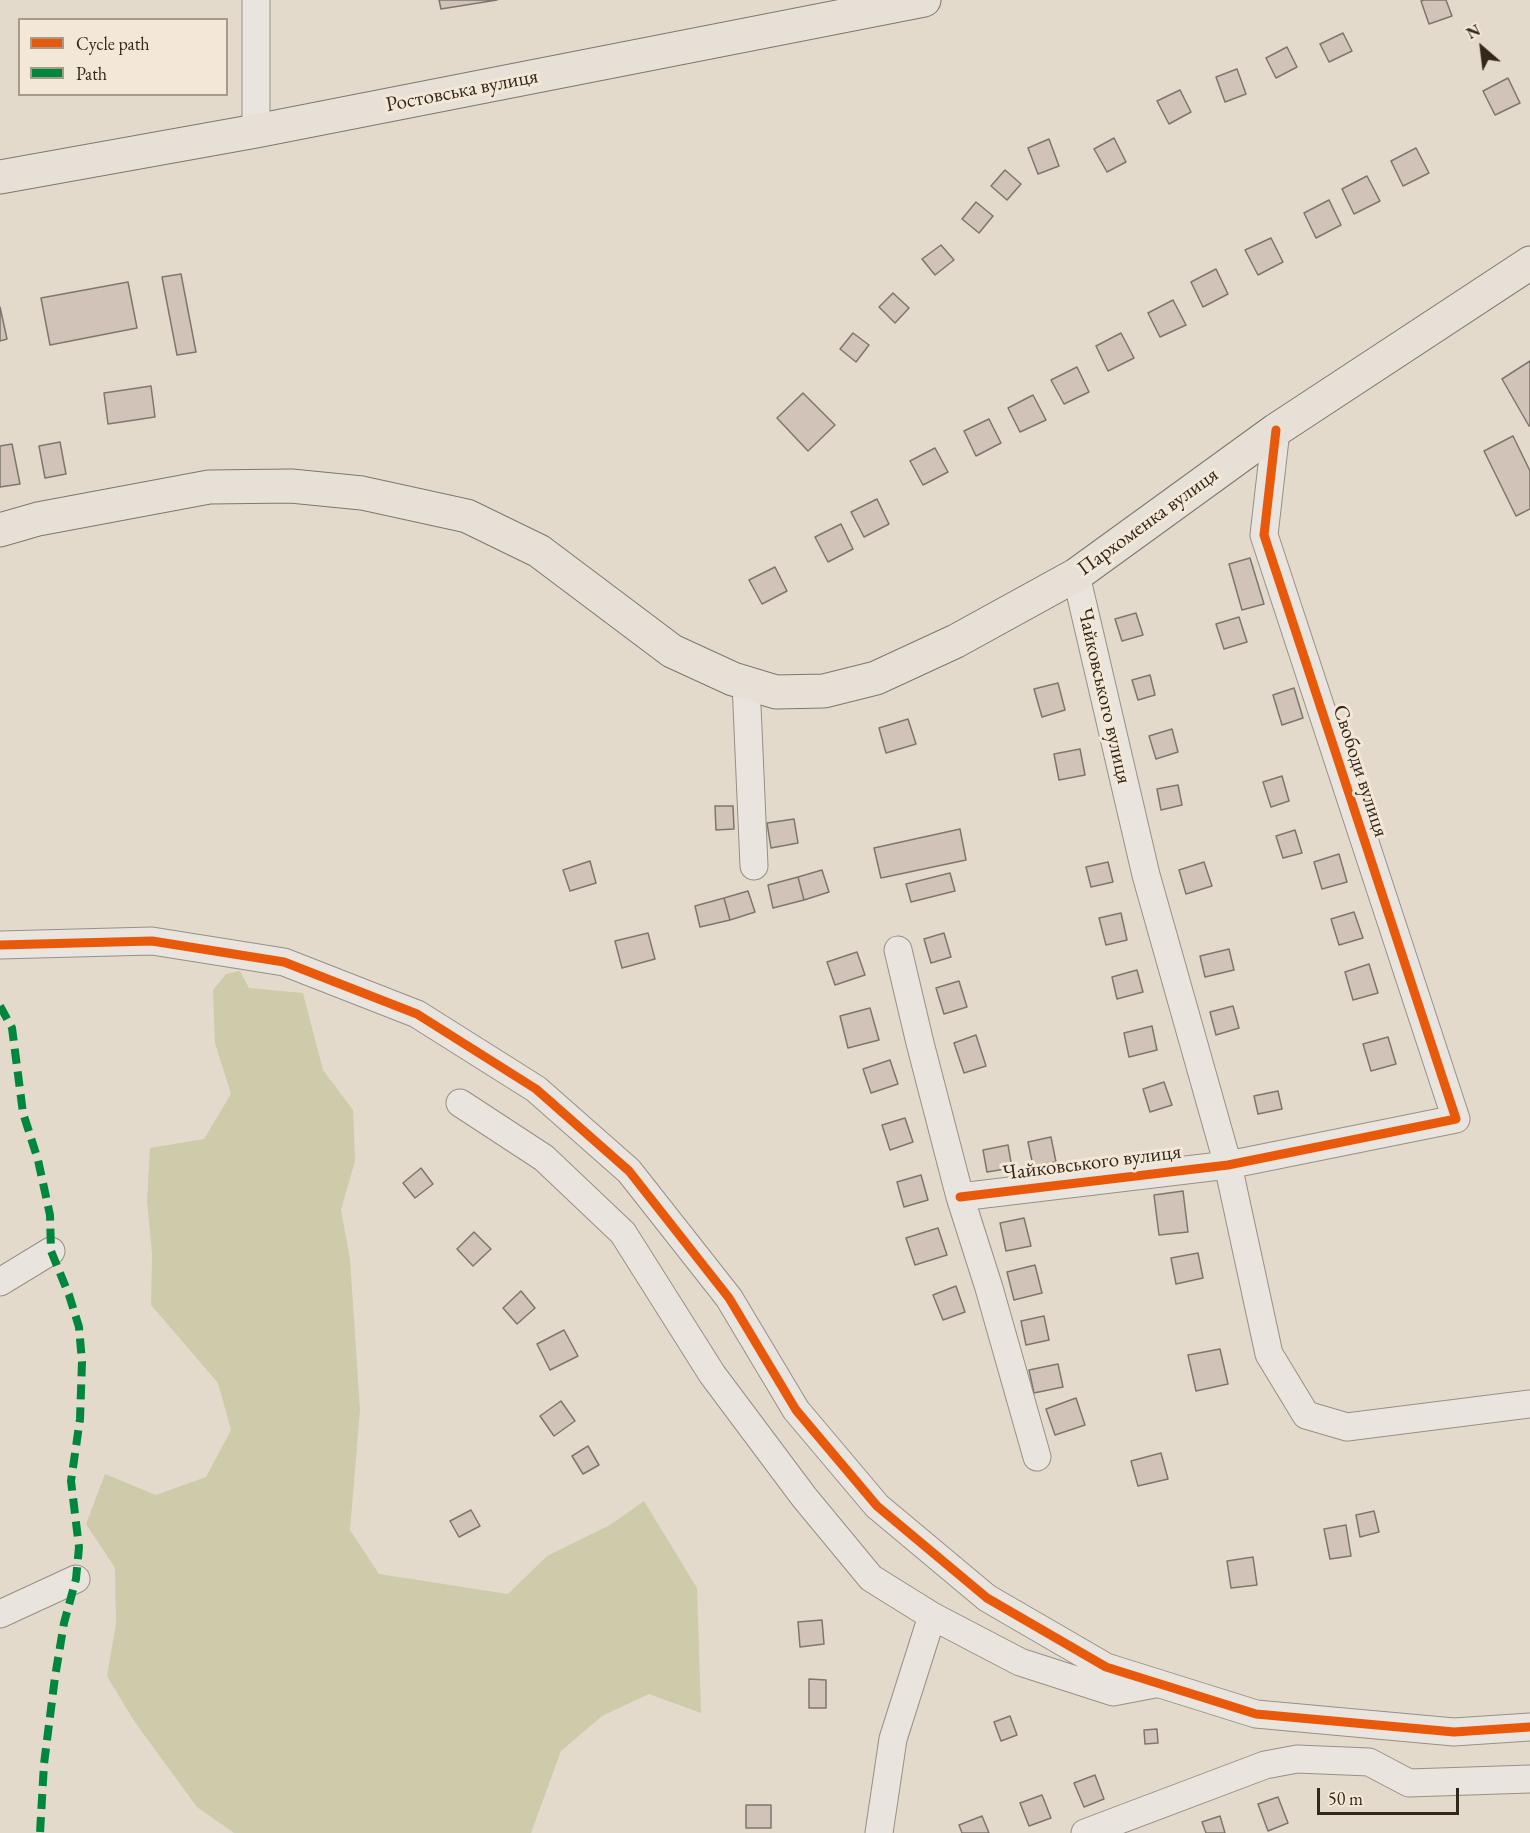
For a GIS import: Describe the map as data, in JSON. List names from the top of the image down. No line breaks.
{"streets":{"main road":["Ростовська вулиця","Пархоменка вулиця"],"street":["Чайковського вулиця","Свободи вулиця"]},"crossings":[["Пархоменка вулиця","Чайковського вулиця"],["Пархоменка вулиця","Свободи вулиця"],["Чайковського вулиця","Свободи вулиця"]],"legend":["Cycle path","Path"],"scale_bar":"50 m","north":"top left"}
